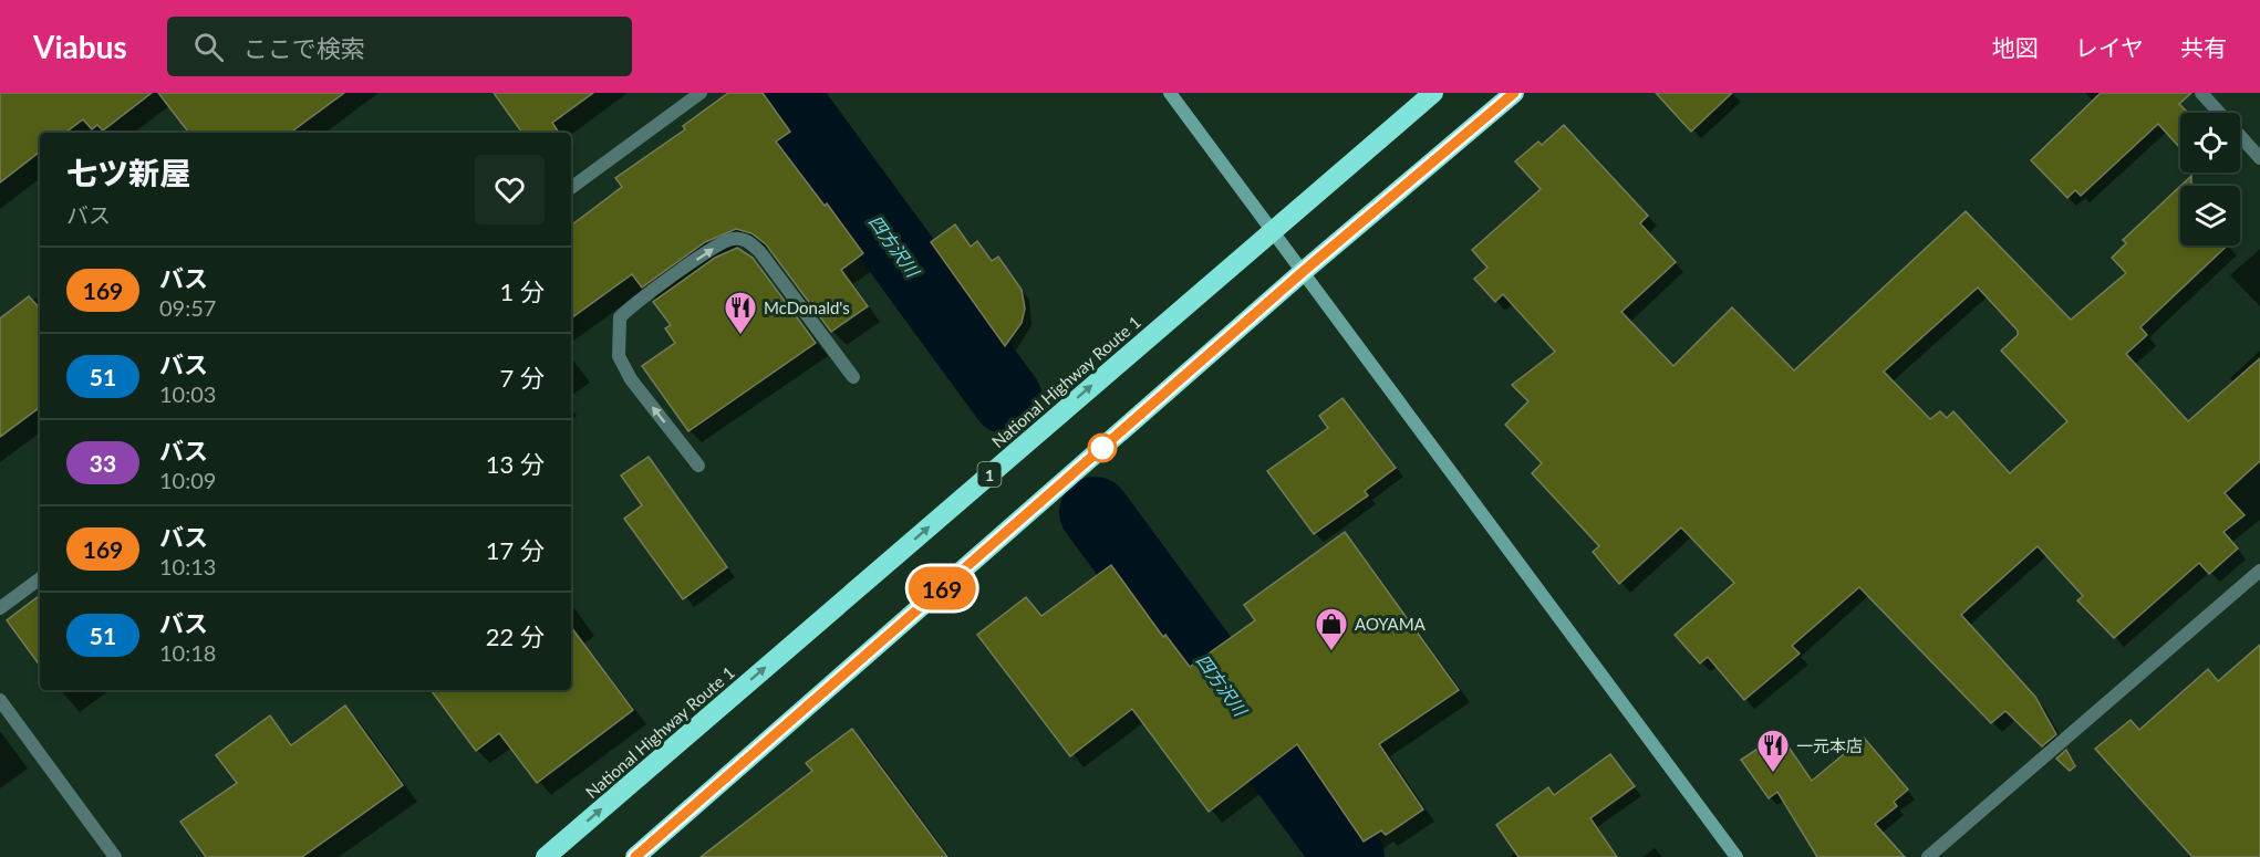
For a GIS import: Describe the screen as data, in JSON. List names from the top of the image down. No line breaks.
{"streets":{"highway":["National Highway Route 1","1"]},"water":["四方沢川"],"places":{"restaurant":["McDonald's","一元本店"],"shop":["AOYAMA"]},"lines":["bus line 169"],"page":{"header":"Viabus","search":"ここで検索","nav":["地図","レイヤ","共有"],"on_map":"169","heading":["七ツ新屋","バス"],"list":[{"mark":"169","name":"バス","note":"09:57","value":"1 分"},{"mark":"51","name":"バス","note":"10:03","value":"7 分"},{"mark":"33","name":"バス","note":"10:09","value":"13 分"},{"mark":"169","name":"バス","note":"10:13","value":"17 分"},{"mark":"51","name":"バス","note":"10:18","value":"22 分"}]}}
